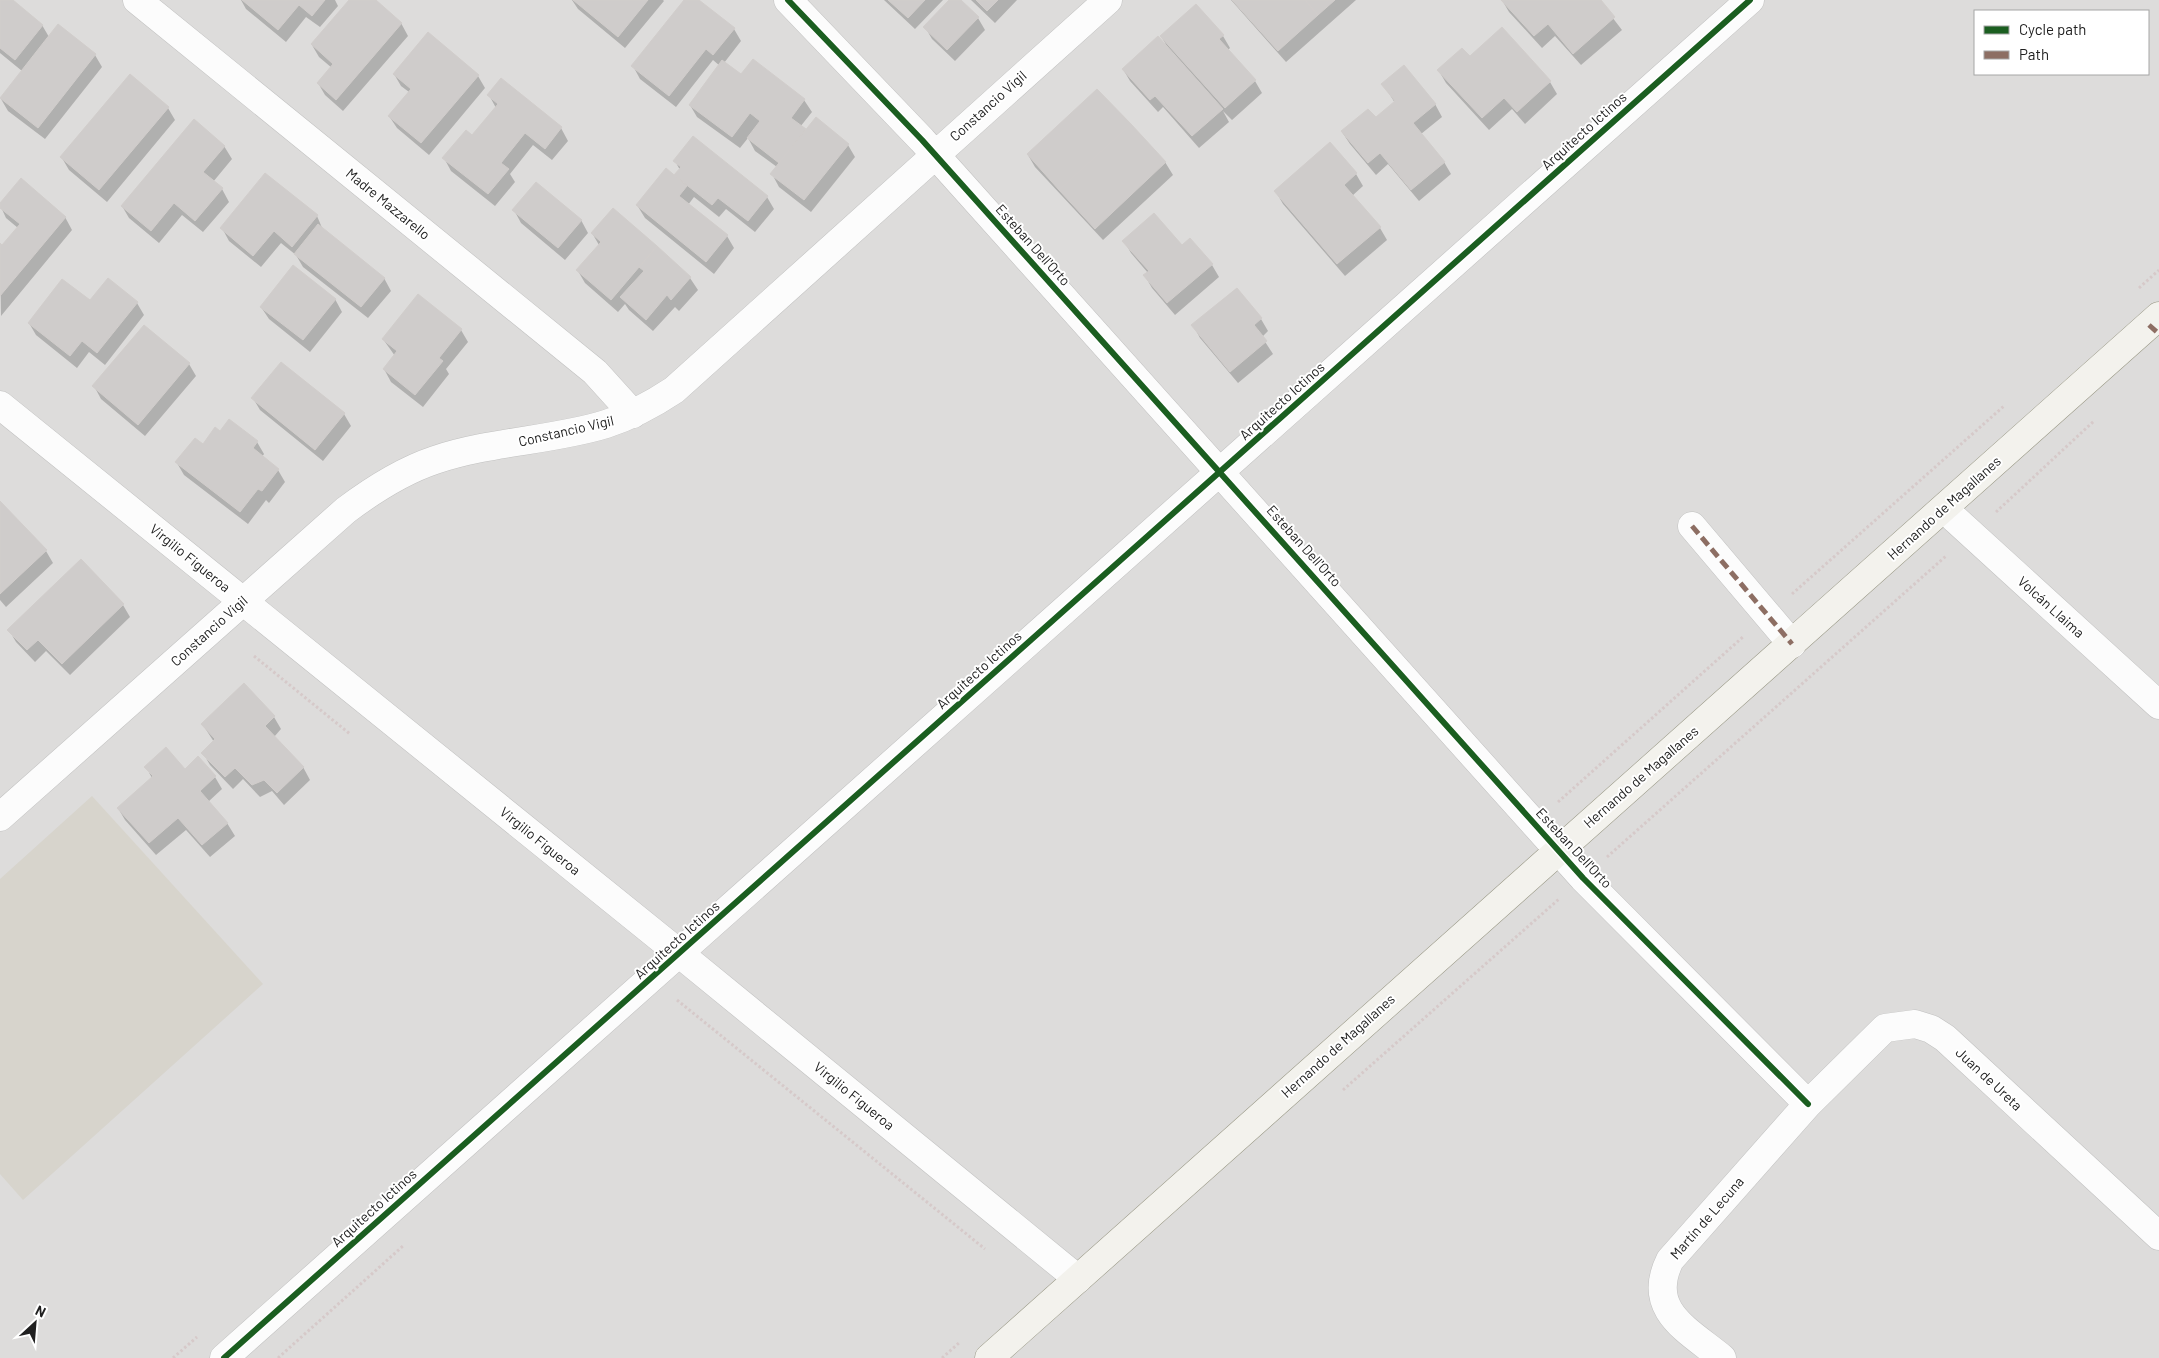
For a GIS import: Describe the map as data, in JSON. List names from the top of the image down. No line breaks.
{"streets":{"main road":["Hernando de Magallanes"],"street":["Constancio Vigil","Arquitecto Ictinos","Madre Mazzarello","Esteban Dell'Orto","Virgilio Figueroa","Volcán Llaima","Juan de Ureta","Martín de Lecuna"]},"crossings":[["Constancio Vigil","Madre Mazzarello"],["Constancio Vigil","Esteban Dell'Orto"],["Constancio Vigil","Virgilio Figueroa"],["Arquitecto Ictinos","Esteban Dell'Orto"],["Arquitecto Ictinos","Virgilio Figueroa"],["Esteban Dell'Orto","Hernando de Magallanes"],["Esteban Dell'Orto","Juan de Ureta"],["Esteban Dell'Orto","Martín de Lecuna"],["Hernando de Magallanes","Virgilio Figueroa"],["Hernando de Magallanes","Volcán Llaima"],["Juan de Ureta","Martín de Lecuna"]],"legend":["Cycle path","Path"],"north":"top right"}
